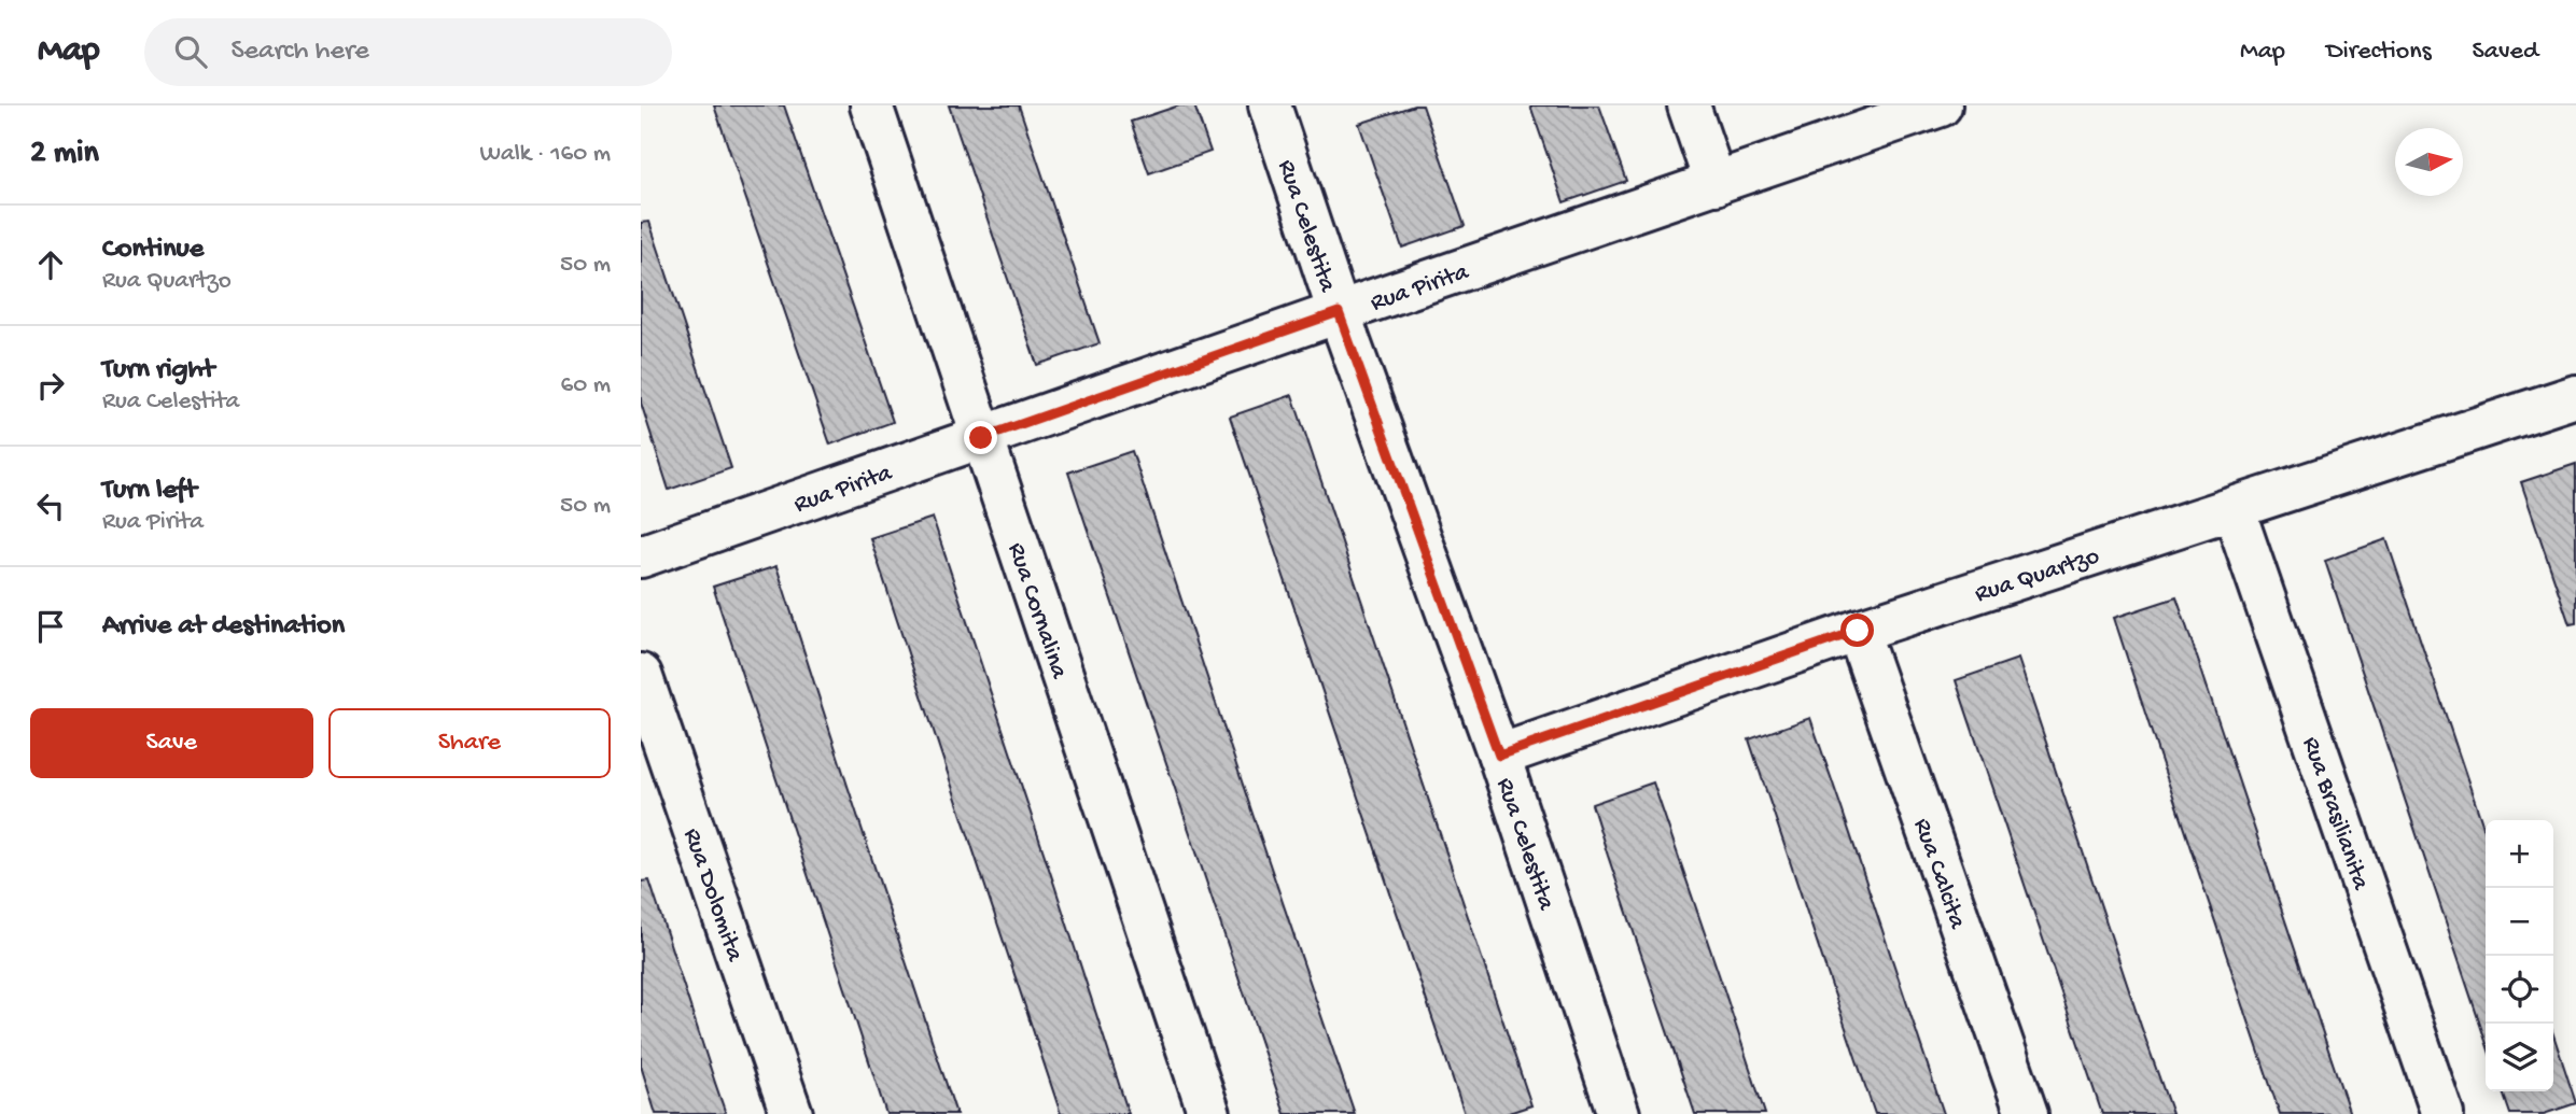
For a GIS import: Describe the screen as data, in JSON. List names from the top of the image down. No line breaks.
{"streets":{"street":["Rua Celestita","Rua Pirita","Rua Quartzo","Rua Cornalina","Rua Brasilianita","Rua Calcita","Rua Dolomita"]},"crossings":[["Rua Celestita","Rua Pirita"],["Rua Celestita","Rua Quartzo"],["Rua Pirita","Rua Cornalina"],["Rua Quartzo","Rua Brasilianita"],["Rua Quartzo","Rua Calcita"]],"north":"right","page":{"header":"Map","search":"Search here","nav":["Map","Directions","Saved"],"heading":["2 min","Walk · 160 m"],"list":[["Continue","Rua Quartzo","50 m"],["Turn right","Rua Celestita","60 m"],["Turn left","Rua Pirita","50 m"],"Arrive at destination"],"buttons":["Save","Share"],"map_buttons":["+","−"]}}
